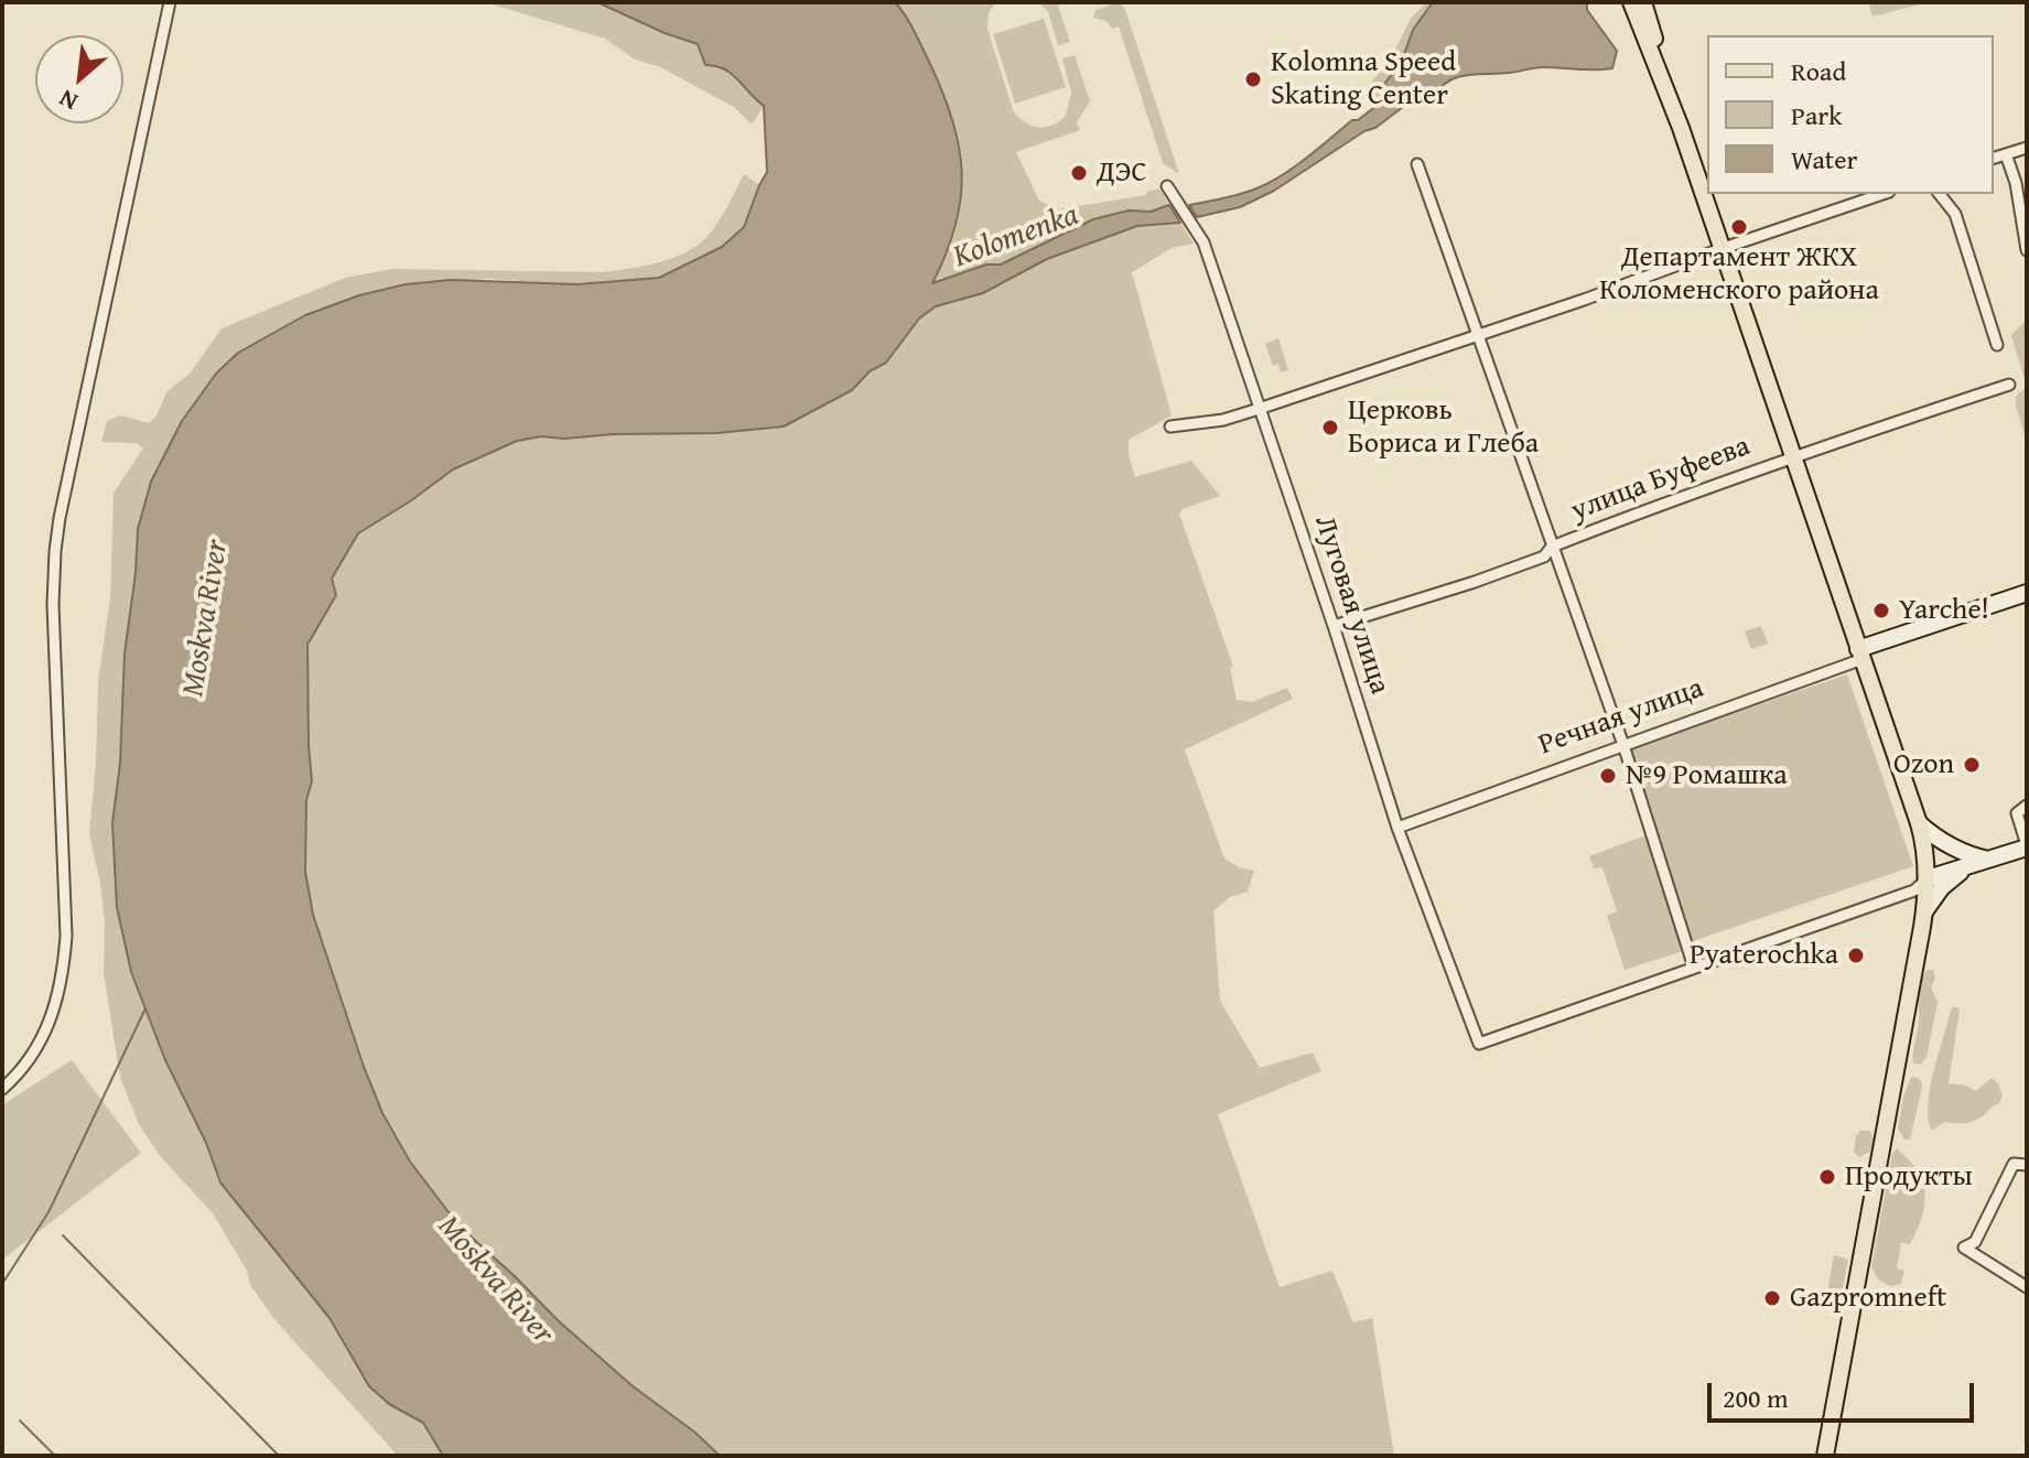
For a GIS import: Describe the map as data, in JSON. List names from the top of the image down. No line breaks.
{"streets":{"main road":["Речная улица"],"street":["улица Буфеева","Луговая улица"]},"crossings":[["улица Буфеева","Луговая улица"],["Луговая улица","Речная улица"]],"water":["Kolomenka","Moskva River"],"places":["Kolomna Speed Skating Center","ДЭС","Департамент ЖКХ Коломенского района","Церковь Бориса и Глеба","Yarche!","Ozon","№9 Ромашка","Pyaterochka","Продукты","Gazpromneft"],"legend":["Road","Park","Water"],"scale_bar":"200 m","north":"bottom left"}
